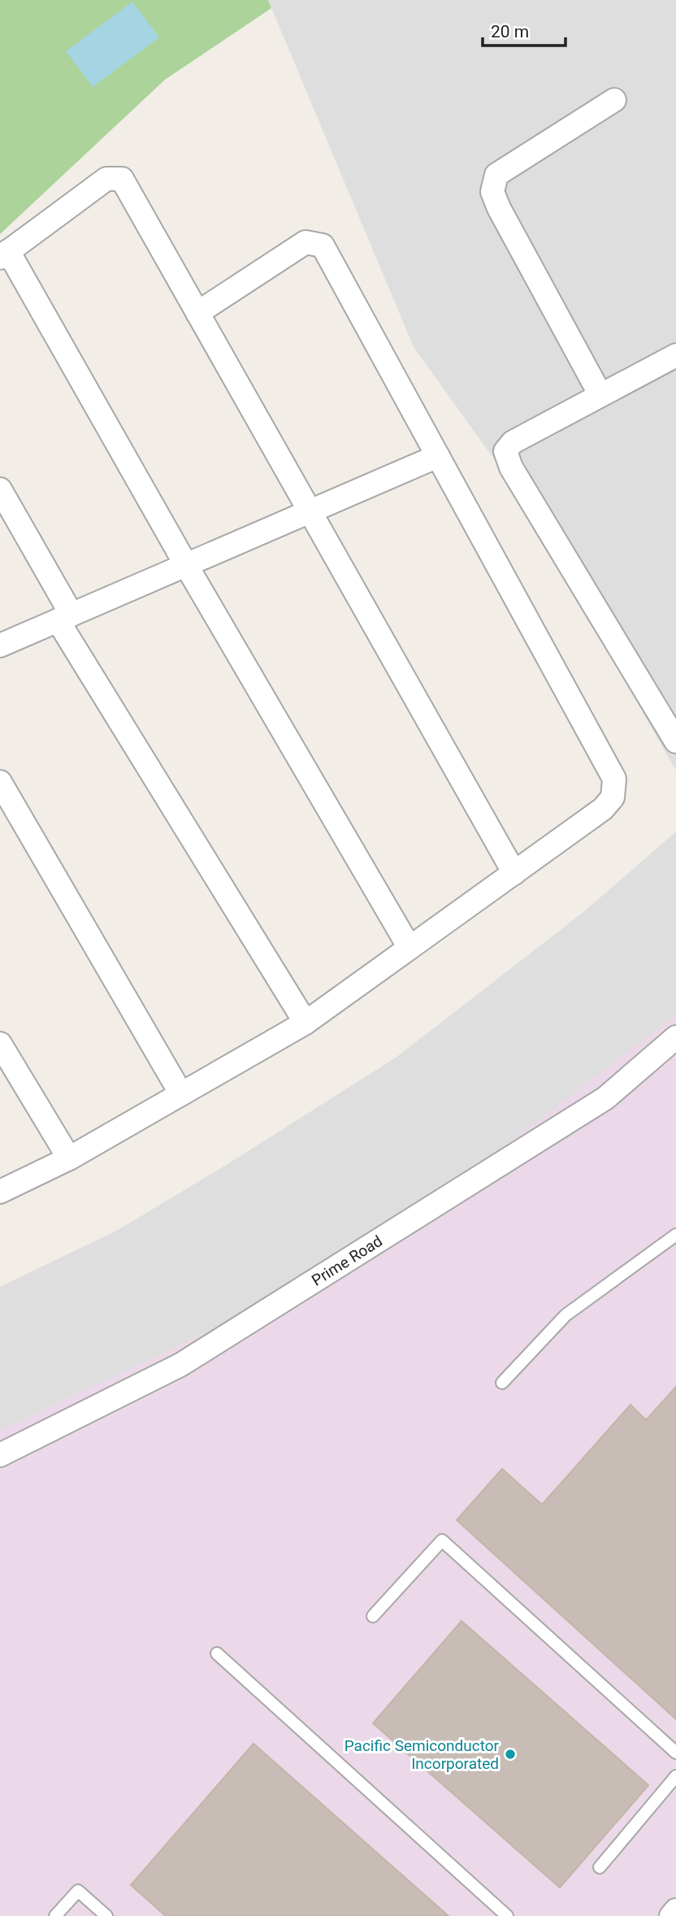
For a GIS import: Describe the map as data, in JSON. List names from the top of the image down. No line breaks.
{"streets":{"street":["Prime Road"]},"places":["Pacific Semiconductor Incorporated"],"scale_bar":"20 m"}
